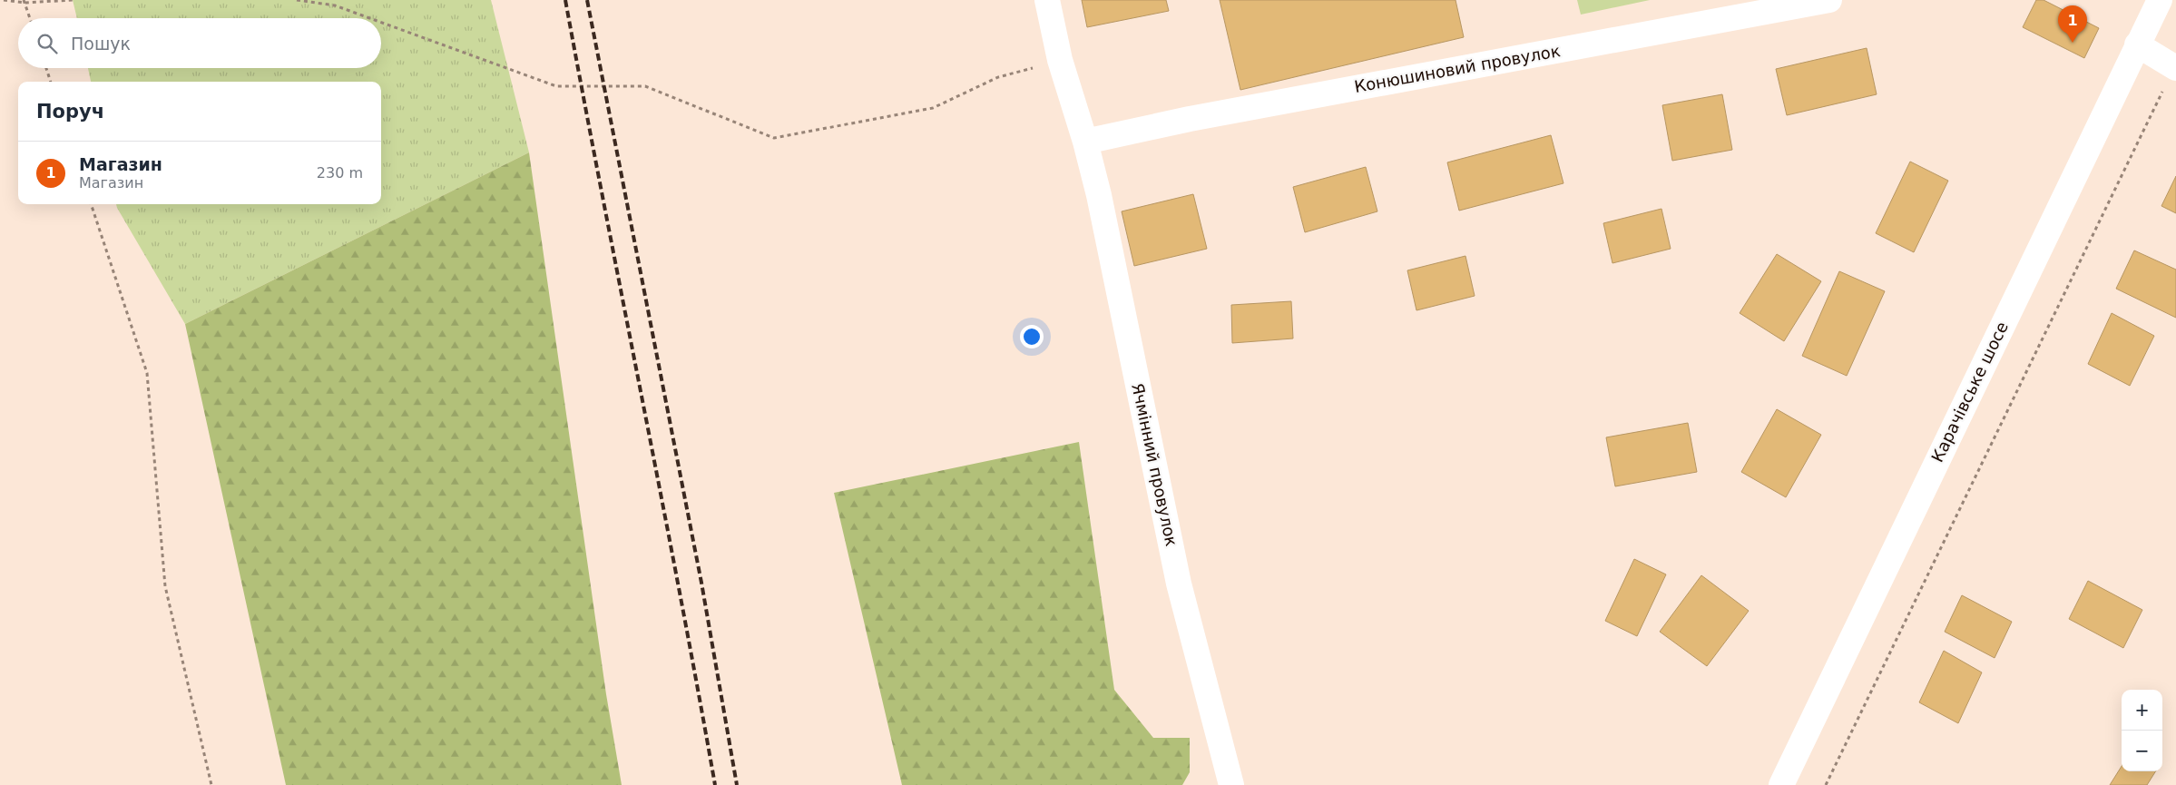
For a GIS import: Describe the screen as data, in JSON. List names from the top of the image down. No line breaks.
{"streets":{"street":["Конюшиновий провулок","Карачівське шосе","Ячмінний провулок"]},"crossings":[["Конюшиновий провулок","Ячмінний провулок"]],"page":{"pins":"1","search":"Пошук","heading":"Поруч","list":[{"mark":"1","name":"Магазин","note":"Магазин","value":"230 m"}],"map_buttons":["+","−"]}}
